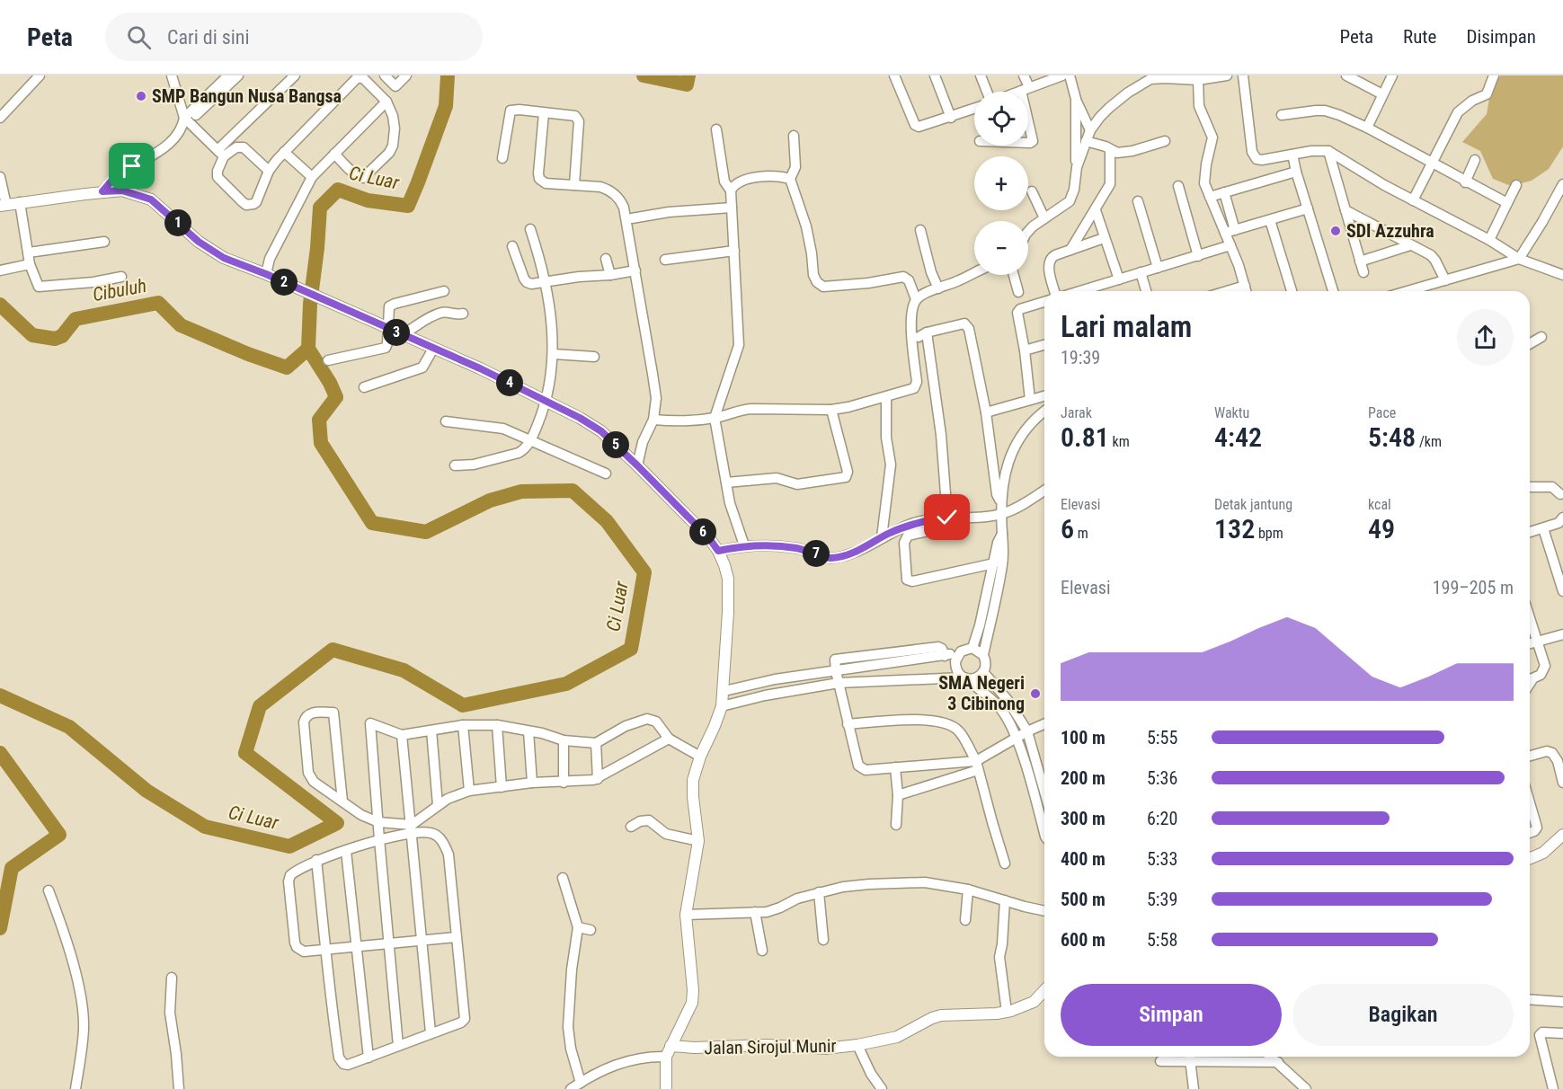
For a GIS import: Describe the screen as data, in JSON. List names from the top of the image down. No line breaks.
{"streets":{"street":["Jalan Sirojul Munir"]},"water":["Ci Luar","Cibuluh"],"places":["SMP Bangun Nusa Bangsa","SDI Azzuhra","SMA Negeri 3 Cibinong"],"page":{"header":"Peta","search":"Cari di sini","nav":["Peta","Rute","Disimpan"],"map_buttons":["+","−"],"pins":["1","2","3","4","5","6","7"],"heading":["Lari malam","19:39"],"stats":[["Jarak","0.81 km"],["Waktu","4:42"],["Pace","5:48 /km"],["Elevasi","6 m"],["Detak jantung","132 bpm"],["kcal","49"]],"chart":["Elevasi","199–205 m"],"list":[{"name":"100 m","note":"5:55"},{"name":"200 m","note":"5:36"},{"name":"300 m","note":"6:20"},{"name":"400 m","note":"5:33"},{"name":"500 m","note":"5:39"},{"name":"600 m","note":"5:58"}],"buttons":["Simpan","Bagikan"]}}
